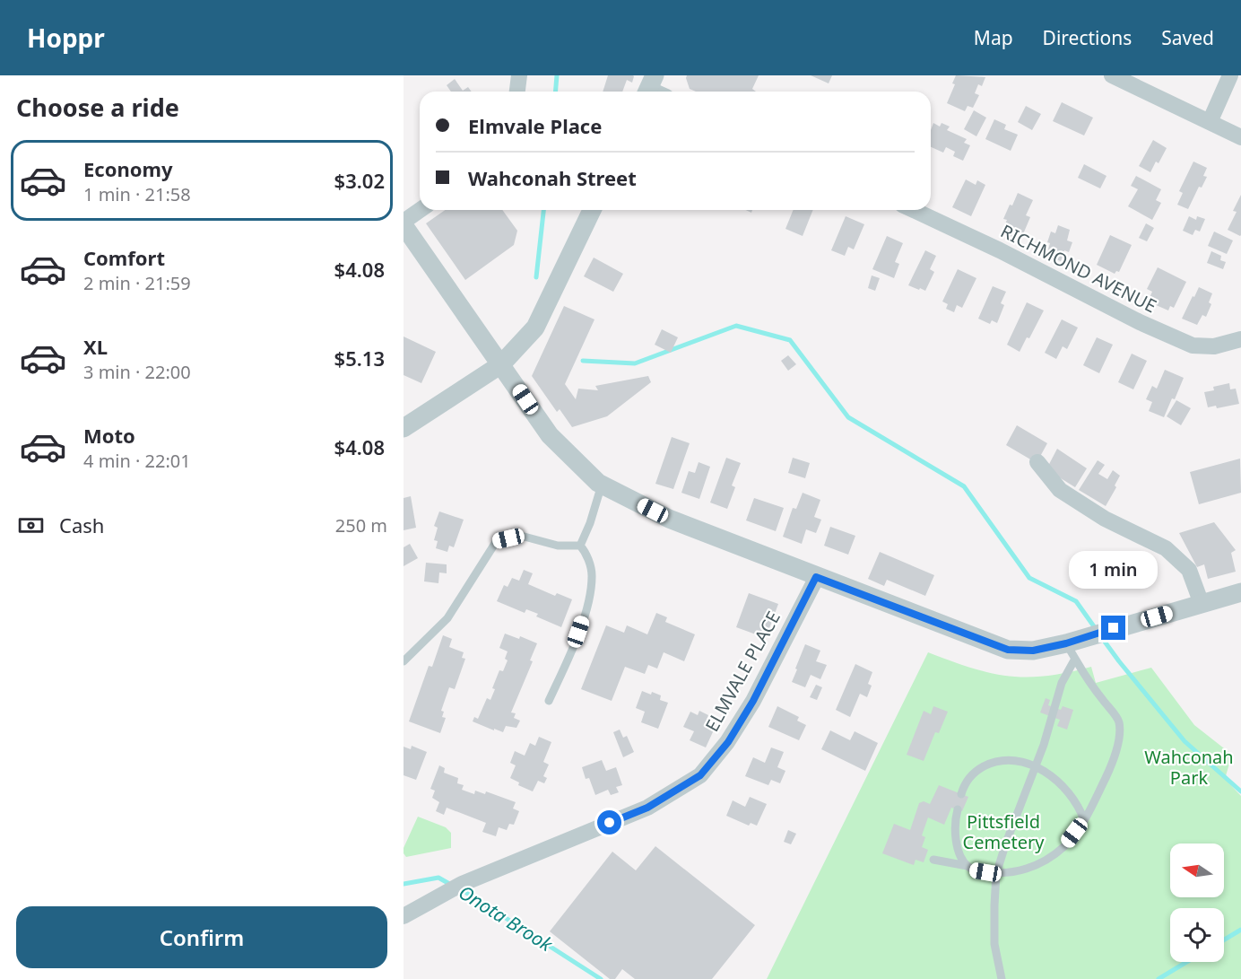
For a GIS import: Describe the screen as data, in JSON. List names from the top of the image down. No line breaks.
{"streets":{"street":["RICHMOND AVENUE","ELMVALE PLACE"]},"water":["Onota Brook"],"parks":["Wahconah Park","Pittsfield Cemetery"],"north":"left","page":{"header":"Hoppr","nav":["Map","Directions","Saved"],"heading":"Choose a ride","banner":["Elmvale Place","Wahconah Street"],"list":[{"name":"Economy","note":"1 min · 21:58","value":"$3.02"},{"name":"Comfort","note":"2 min · 21:59","value":"$4.08"},{"name":"XL","note":"3 min · 22:00","value":"$5.13"},{"name":"Moto","note":"4 min · 22:01","value":"$4.08"}],"pay":["Cash","250 m"],"bubble":"1 min","buttons":"Confirm"}}
